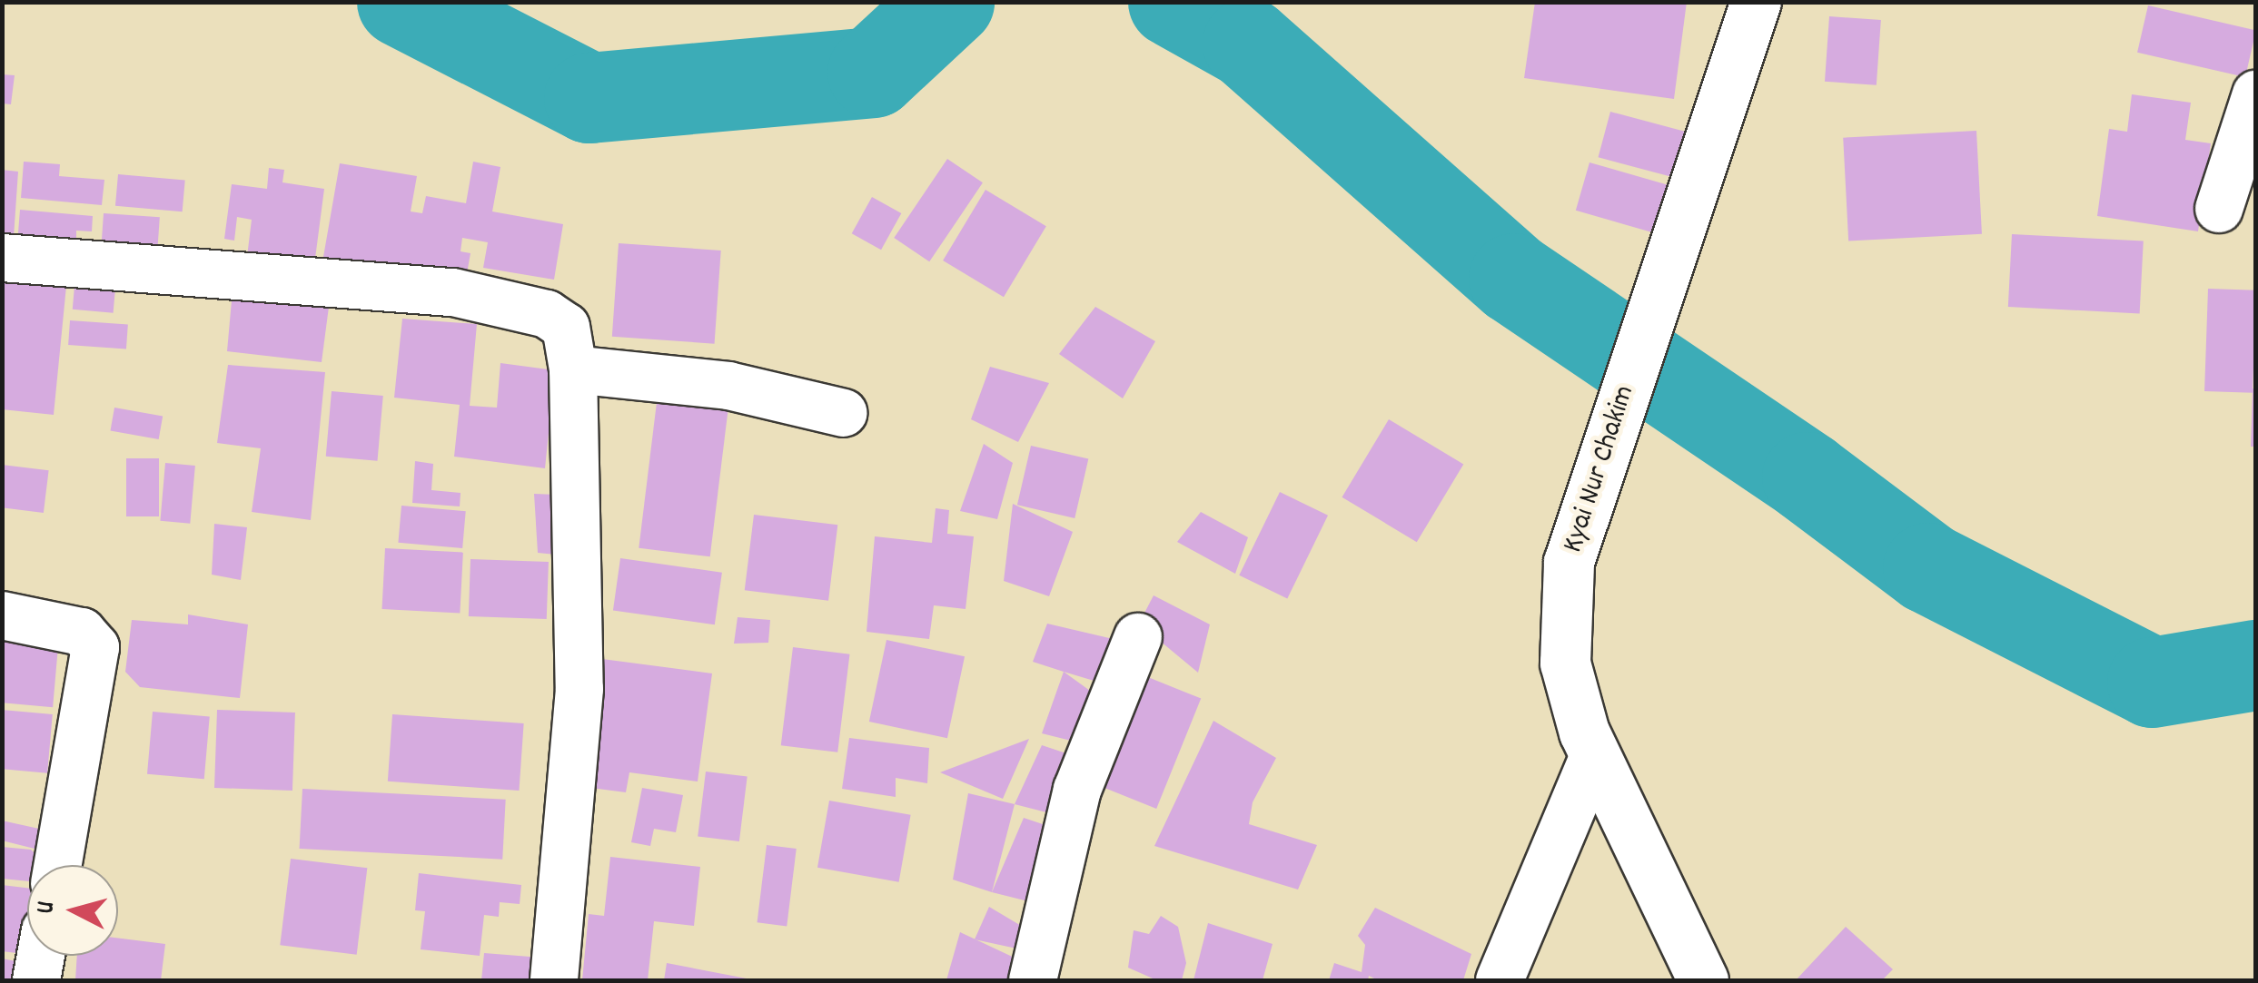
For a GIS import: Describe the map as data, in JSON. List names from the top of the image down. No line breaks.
{"streets":{"street":["Kyai Nur Chakim"]},"north":"left"}
